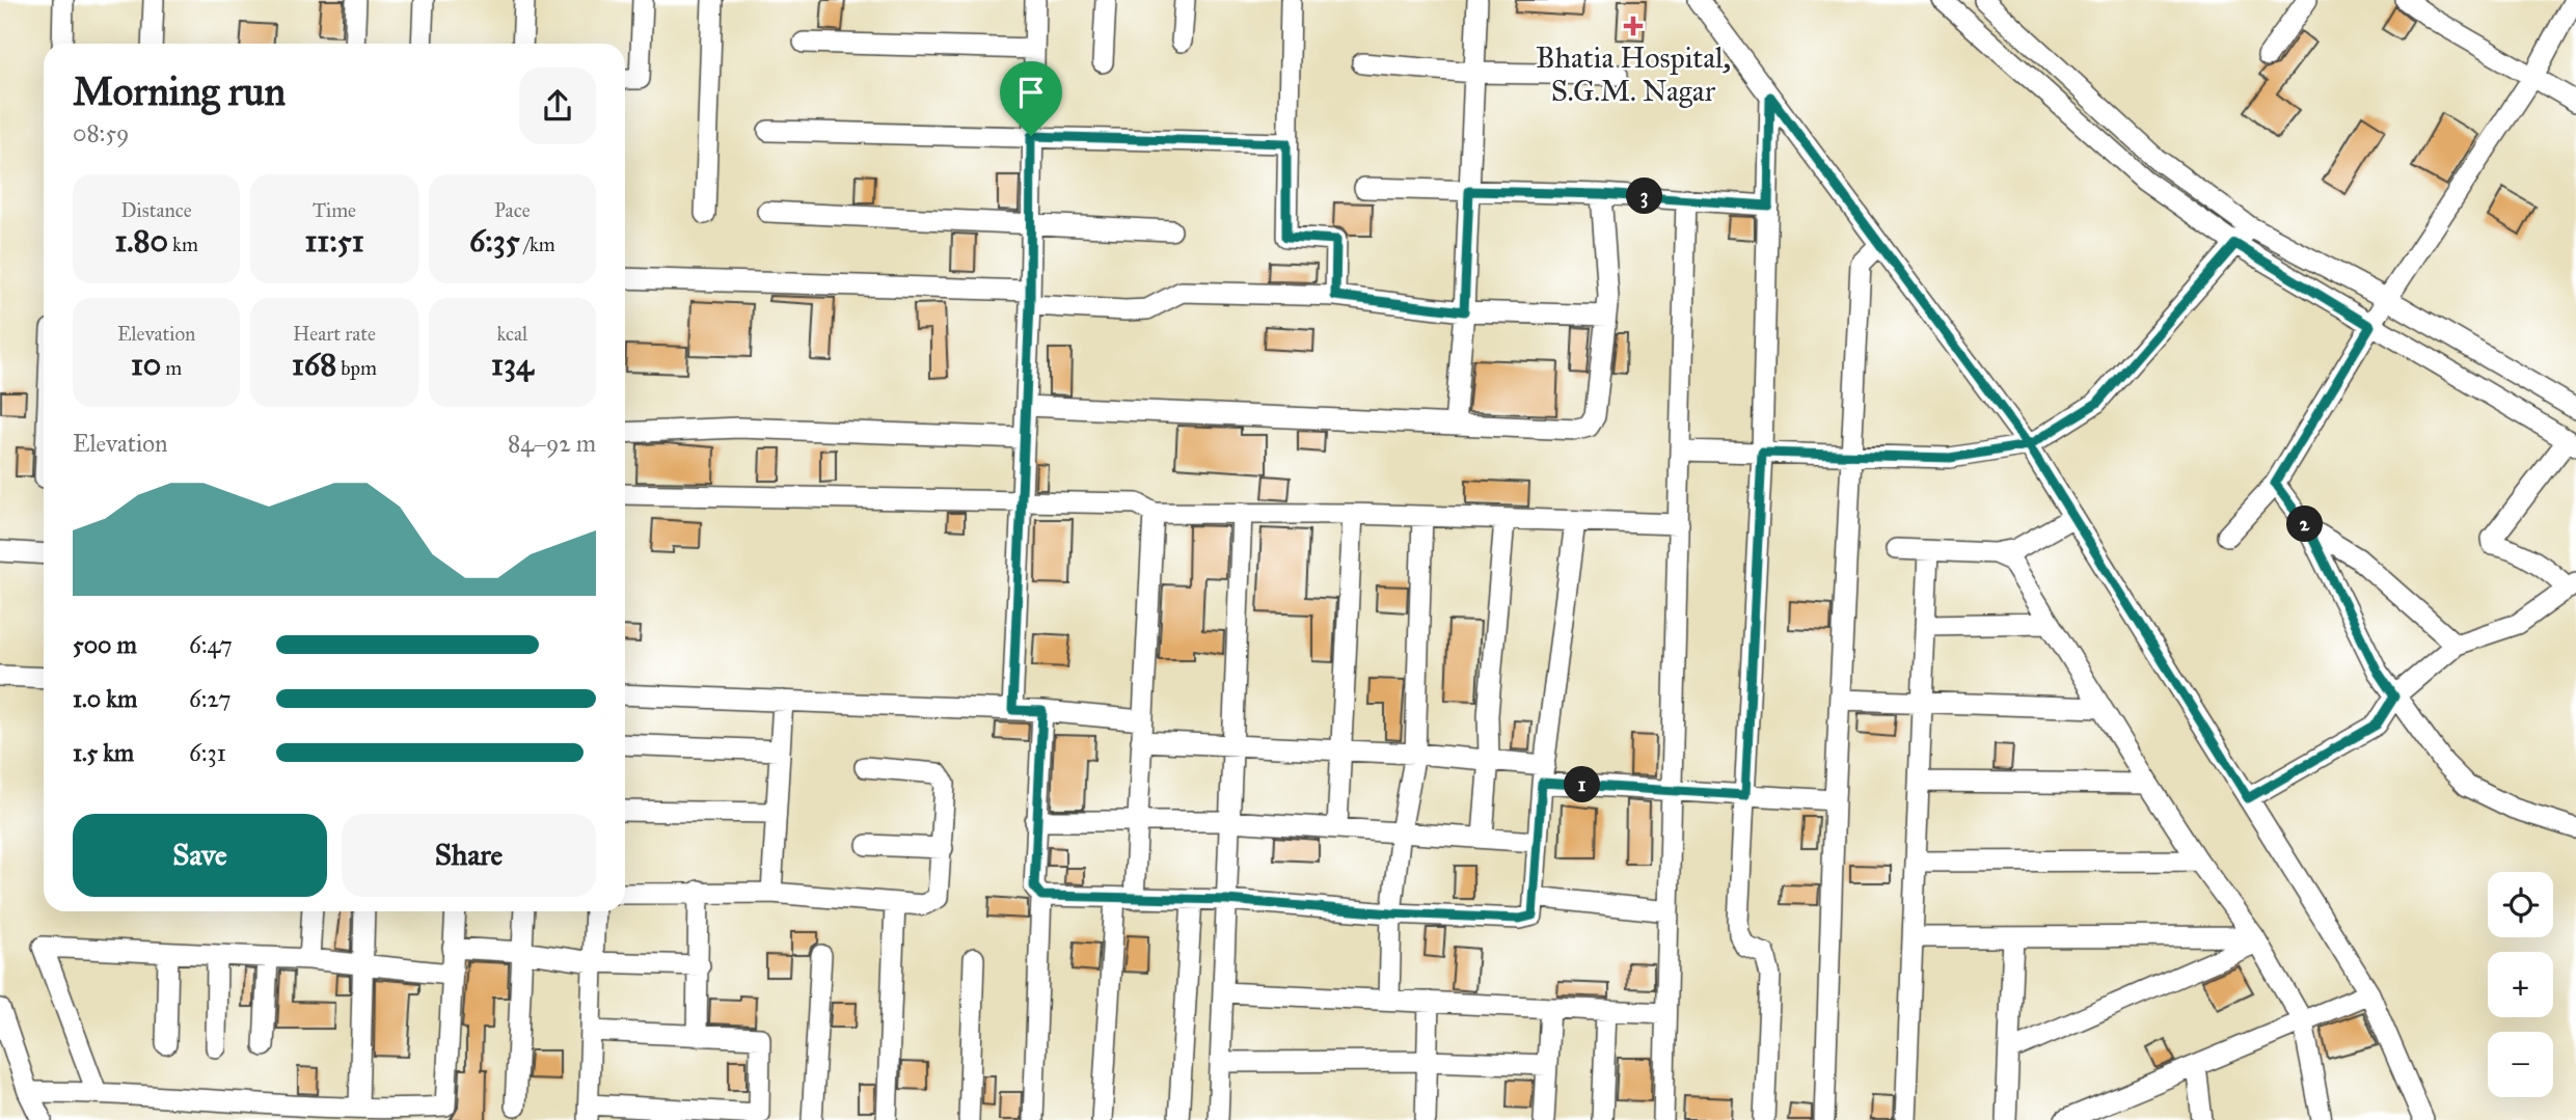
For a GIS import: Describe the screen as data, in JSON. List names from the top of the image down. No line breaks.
{"places":{"health":["Bhatia Hospital, S.G.M. Nagar"]},"page":{"heading":["Morning run","08:59"],"stats":[["Distance","1.80 km"],["Time","11:51"],["Pace","6:35 /km"],["Elevation","10 m"],["Heart rate","168 bpm"],["kcal","134"]],"pins":["3","2","1"],"chart":["Elevation","84–92 m"],"list":[{"name":"500 m","note":"6:47"},{"name":"1.0 km","note":"6:27"},{"name":"1.5 km","note":"6:31"}],"buttons":["Save","Share"],"map_buttons":["+","−"]}}
